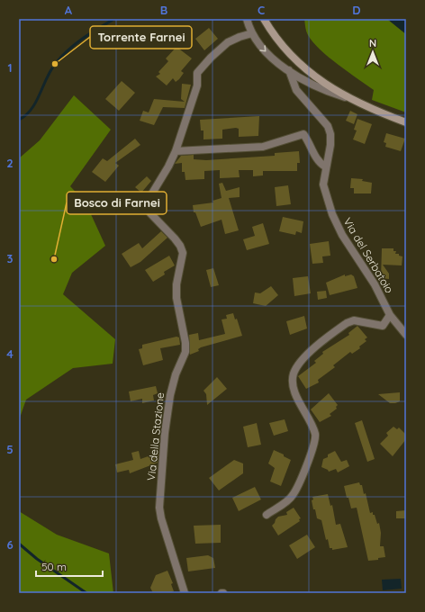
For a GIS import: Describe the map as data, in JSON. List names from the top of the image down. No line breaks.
{"streets":{"street":["Via del Serbatoio","Via della Stazione"]},"places":["Torrente Farnei","Bosco di Farnei"],"scale_bar":"50 m","north":"top","grid":{"columns":["A","B","C","D"],"rows":["1","2","3","4","5","6"]}}
